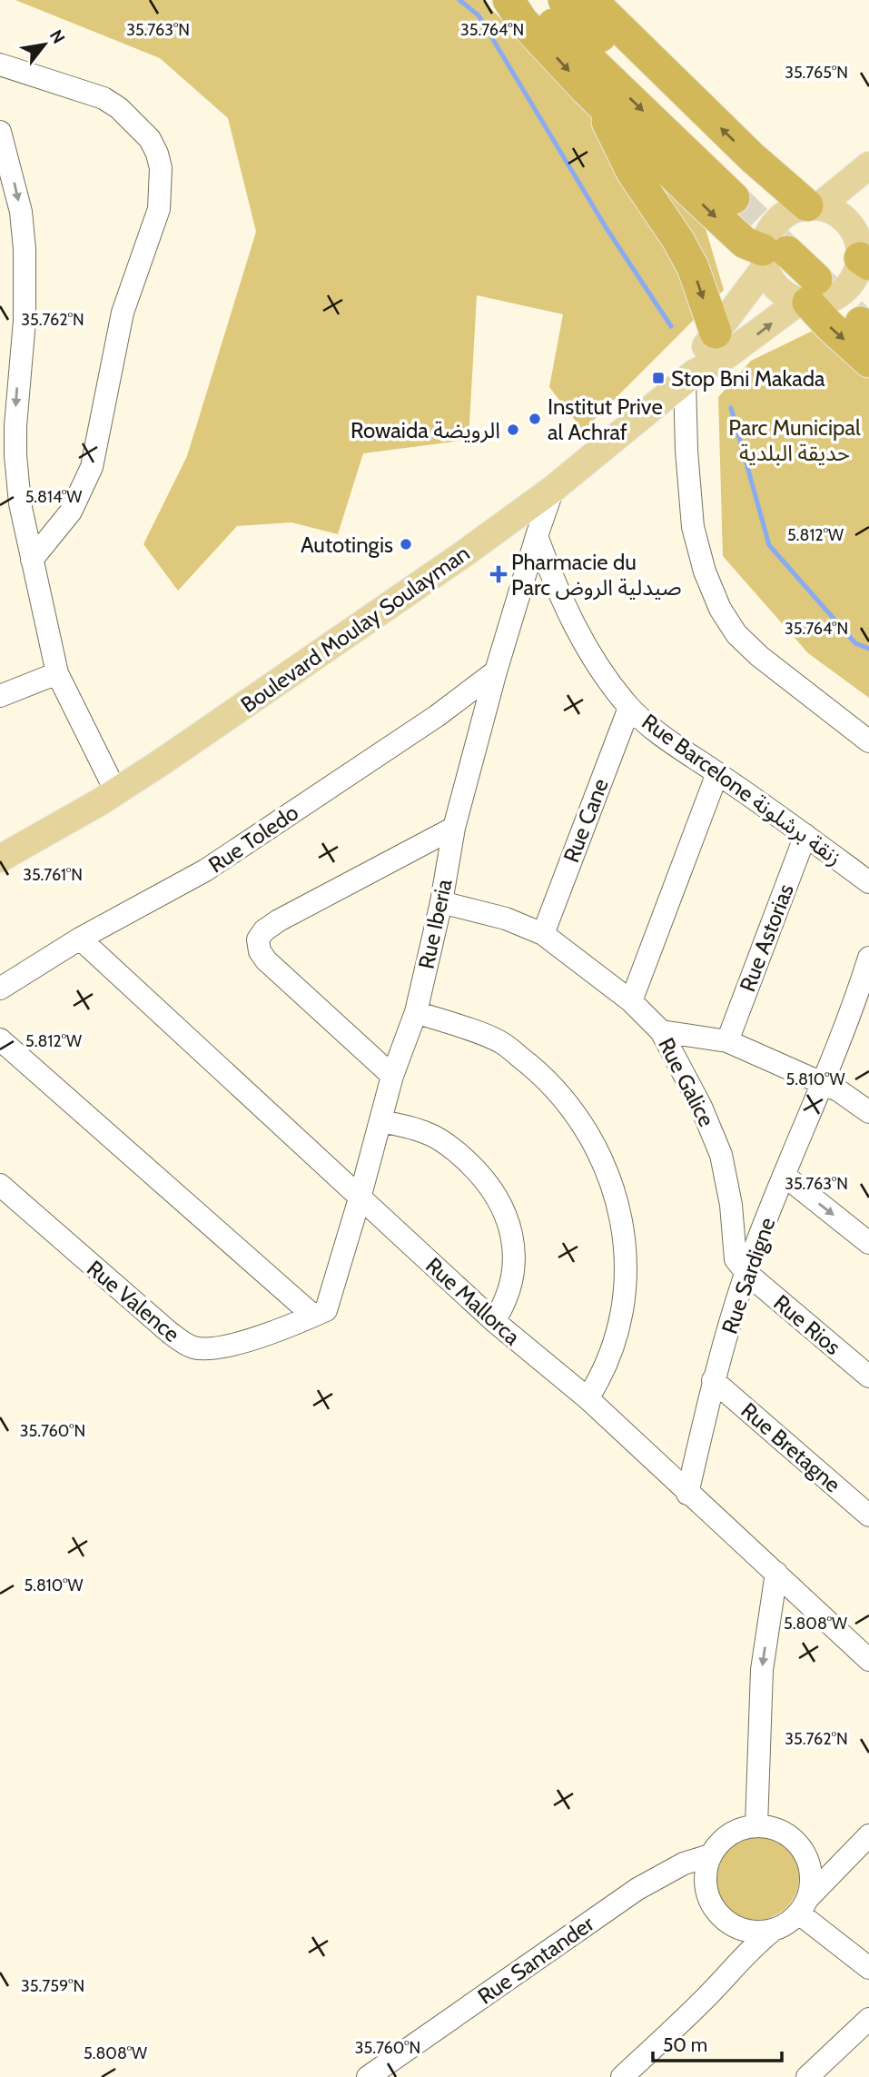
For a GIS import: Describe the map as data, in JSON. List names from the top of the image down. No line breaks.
{"streets":{"main road":["Boulevard Moulay Soulayman"],"street":["Rue Barcelone زنقة برشلونة","Rue Cane","Rue Toledo","Rue Iberia","Rue Astorias","Rue Galice","Rue Sardigne","Rue Valence","Rue Mallorca","Rue Rios","Rue Bretagne","Rue Santander"]},"crossings":[["Rue Barcelone زنقة برشلونة","Rue Cane"],["Rue Barcelone زنقة برشلونة","Rue Iberia"],["Rue Barcelone زنقة برشلونة","Rue Astorias"],["Rue Cane","Rue Galice"],["Rue Toledo","Rue Iberia"],["Rue Toledo","Rue Mallorca"],["Rue Iberia","Rue Galice"],["Rue Iberia","Rue Valence"],["Rue Iberia","Rue Mallorca"],["Rue Galice","Rue Sardigne"],["Rue Galice","Rue Rios"],["Rue Sardigne","Rue Mallorca"],["Rue Sardigne","Rue Rios"],["Rue Sardigne","Rue Bretagne"]],"parks":["Parc Municipal حديقة البلدية"],"places":{"transit":["Stop Bni Makada"],"other":["Institut Prive al Achraf","Rowaida الرويضة","Autotingis"],"health":["Pharmacie du Parc صيدلية الروض"]},"scale_bar":"50 m","north":"top right","coordinates":["35.763°N","35.764°N","35.765°N","35.762°N","5.814°W","5.812°W","35.761°N","5.810°W","35.760°N","5.808°W","35.759°N"]}
